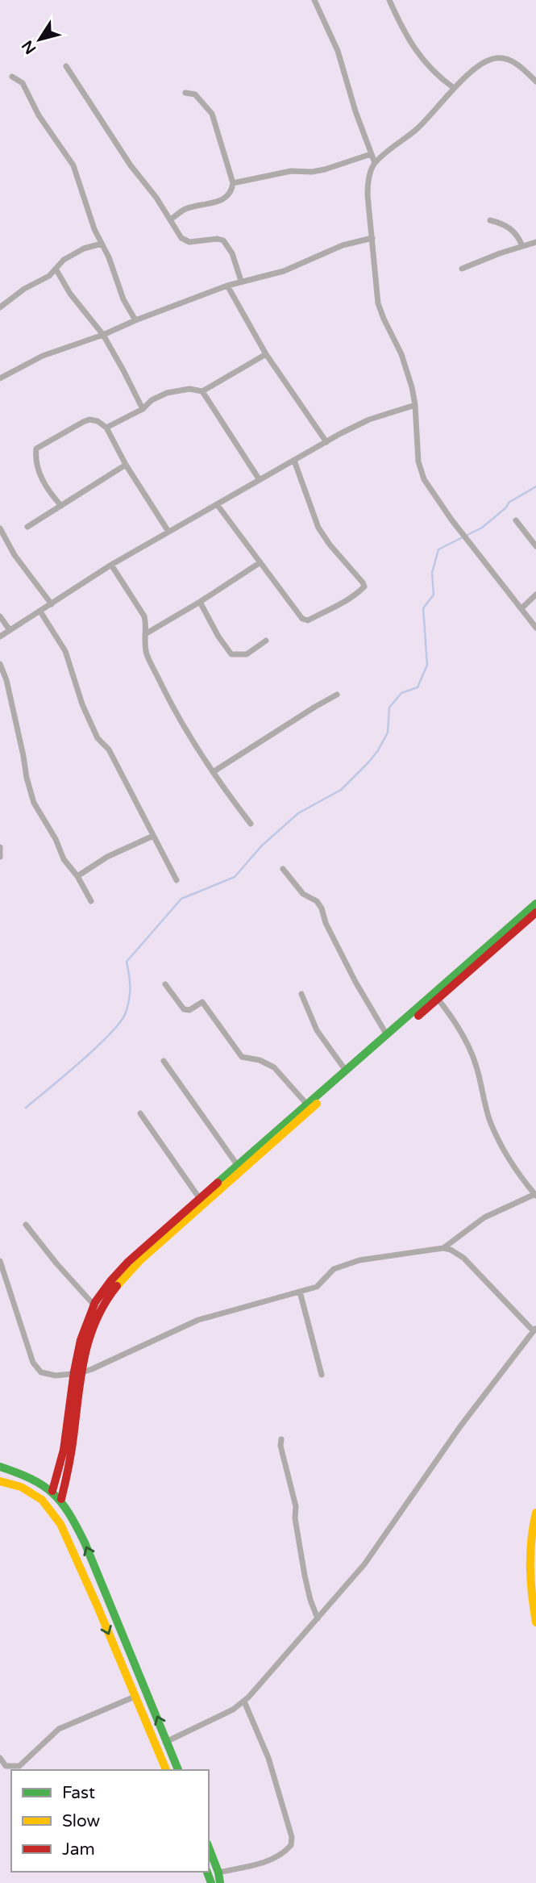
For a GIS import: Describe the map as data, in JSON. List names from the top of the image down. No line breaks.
{"legend":["Fast","Slow","Jam"],"north":"bottom left"}
